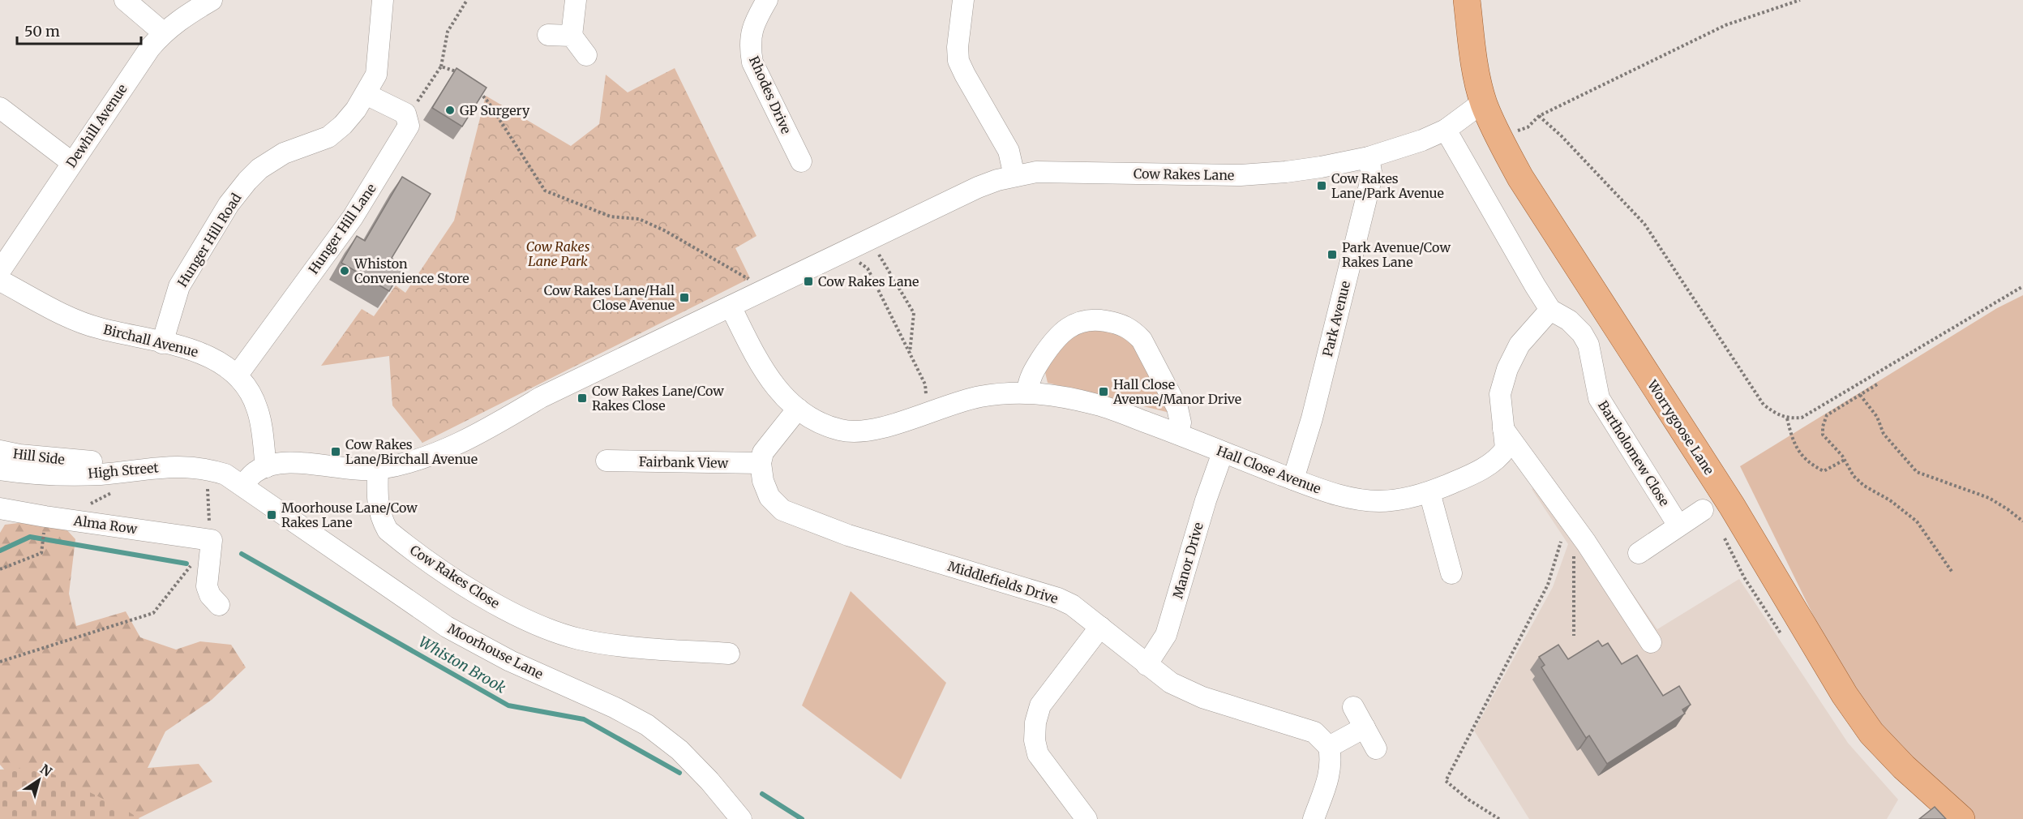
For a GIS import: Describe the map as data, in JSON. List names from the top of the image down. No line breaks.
{"streets":{"main road":["Worrygoose Lane"],"street":["Rhodes Drive","Dewhill Avenue","Cow Rakes Lane","Hunger Hill Lane","Hunger Hill Road","Park Avenue","Birchall Avenue","Bartholomew Close","Hill Side","Fairbank View","Hall Close Avenue","High Street","Alma Row","Manor Drive","Cow Rakes Close","Middlefields Drive","Moorhouse Lane"]},"crossings":[["Cow Rakes Lane","Park Avenue"],["Cow Rakes Lane","Birchall Avenue"],["Cow Rakes Lane","Worrygoose Lane"],["Cow Rakes Lane","Hall Close Avenue"],["Cow Rakes Lane","High Street"],["Cow Rakes Lane","Cow Rakes Close"],["Cow Rakes Lane","Moorhouse Lane"],["Hunger Hill Lane","Birchall Avenue"],["Hunger Hill Road","Birchall Avenue"],["Park Avenue","Hall Close Avenue"],["Bartholomew Close","Hall Close Avenue"],["Hill Side","High Street"],["Fairbank View","Middlefields Drive"],["Hall Close Avenue","Manor Drive"],["High Street","Moorhouse Lane"],["Manor Drive","Middlefields Drive"]],"water":["Whiston Brook"],"parks":["Cow Rakes Lane Park"],"places":{"other":["GP Surgery","Whiston Convenience Store"],"transit":["Cow Rakes Lane/Park Avenue","Park Avenue/Cow Rakes Lane","Cow Rakes Lane","Cow Rakes Lane/Hall Close Avenue","Hall Close Avenue/Manor Drive","Cow Rakes Lane/Cow Rakes Close","Cow Rakes Lane/Birchall Avenue","Moorhouse Lane/Cow Rakes Lane"]},"scale_bar":"50 m","north":"top right"}
